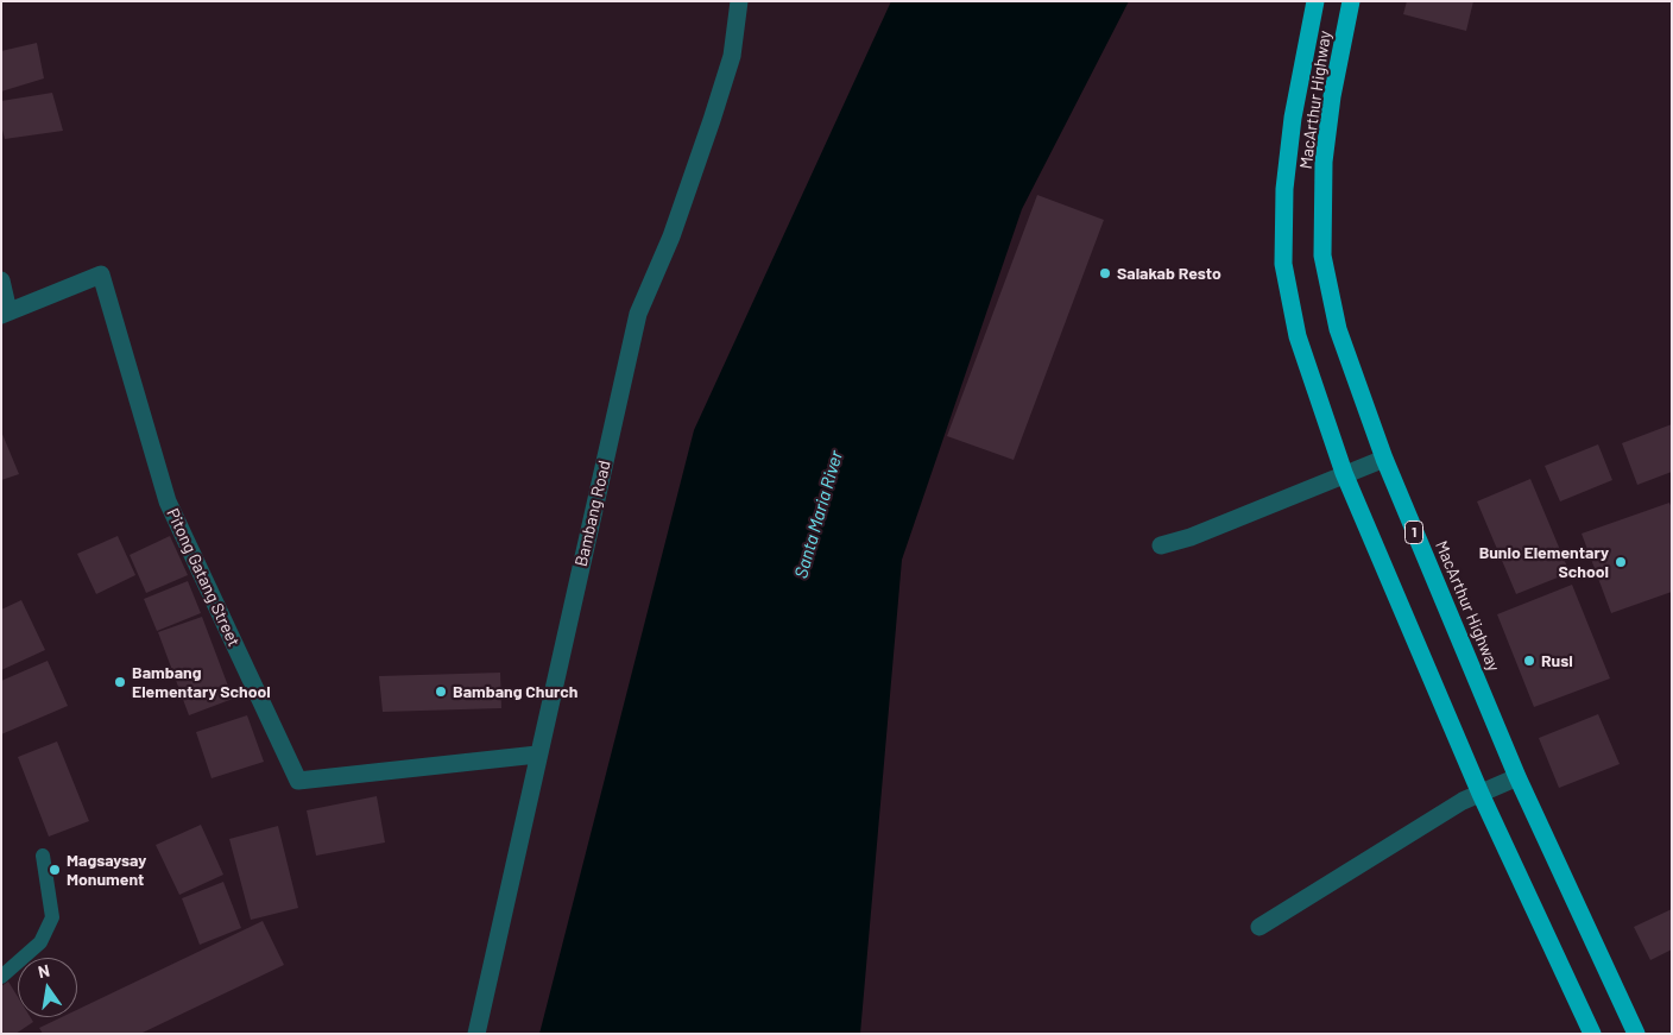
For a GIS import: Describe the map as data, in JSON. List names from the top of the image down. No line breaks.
{"streets":{"highway":["MacArthur Highway","1"],"street":["Bambang Road","Pitong Gatang Street"]},"crossings":[["Bambang Road","Pitong Gatang Street"]],"water":["Santa Maria River"],"places":["Salakab Resto","Bunlo Elementary School","Rusi","Bambang Elementary School","Bambang Church","Magsaysay Monument"],"north":"top"}
